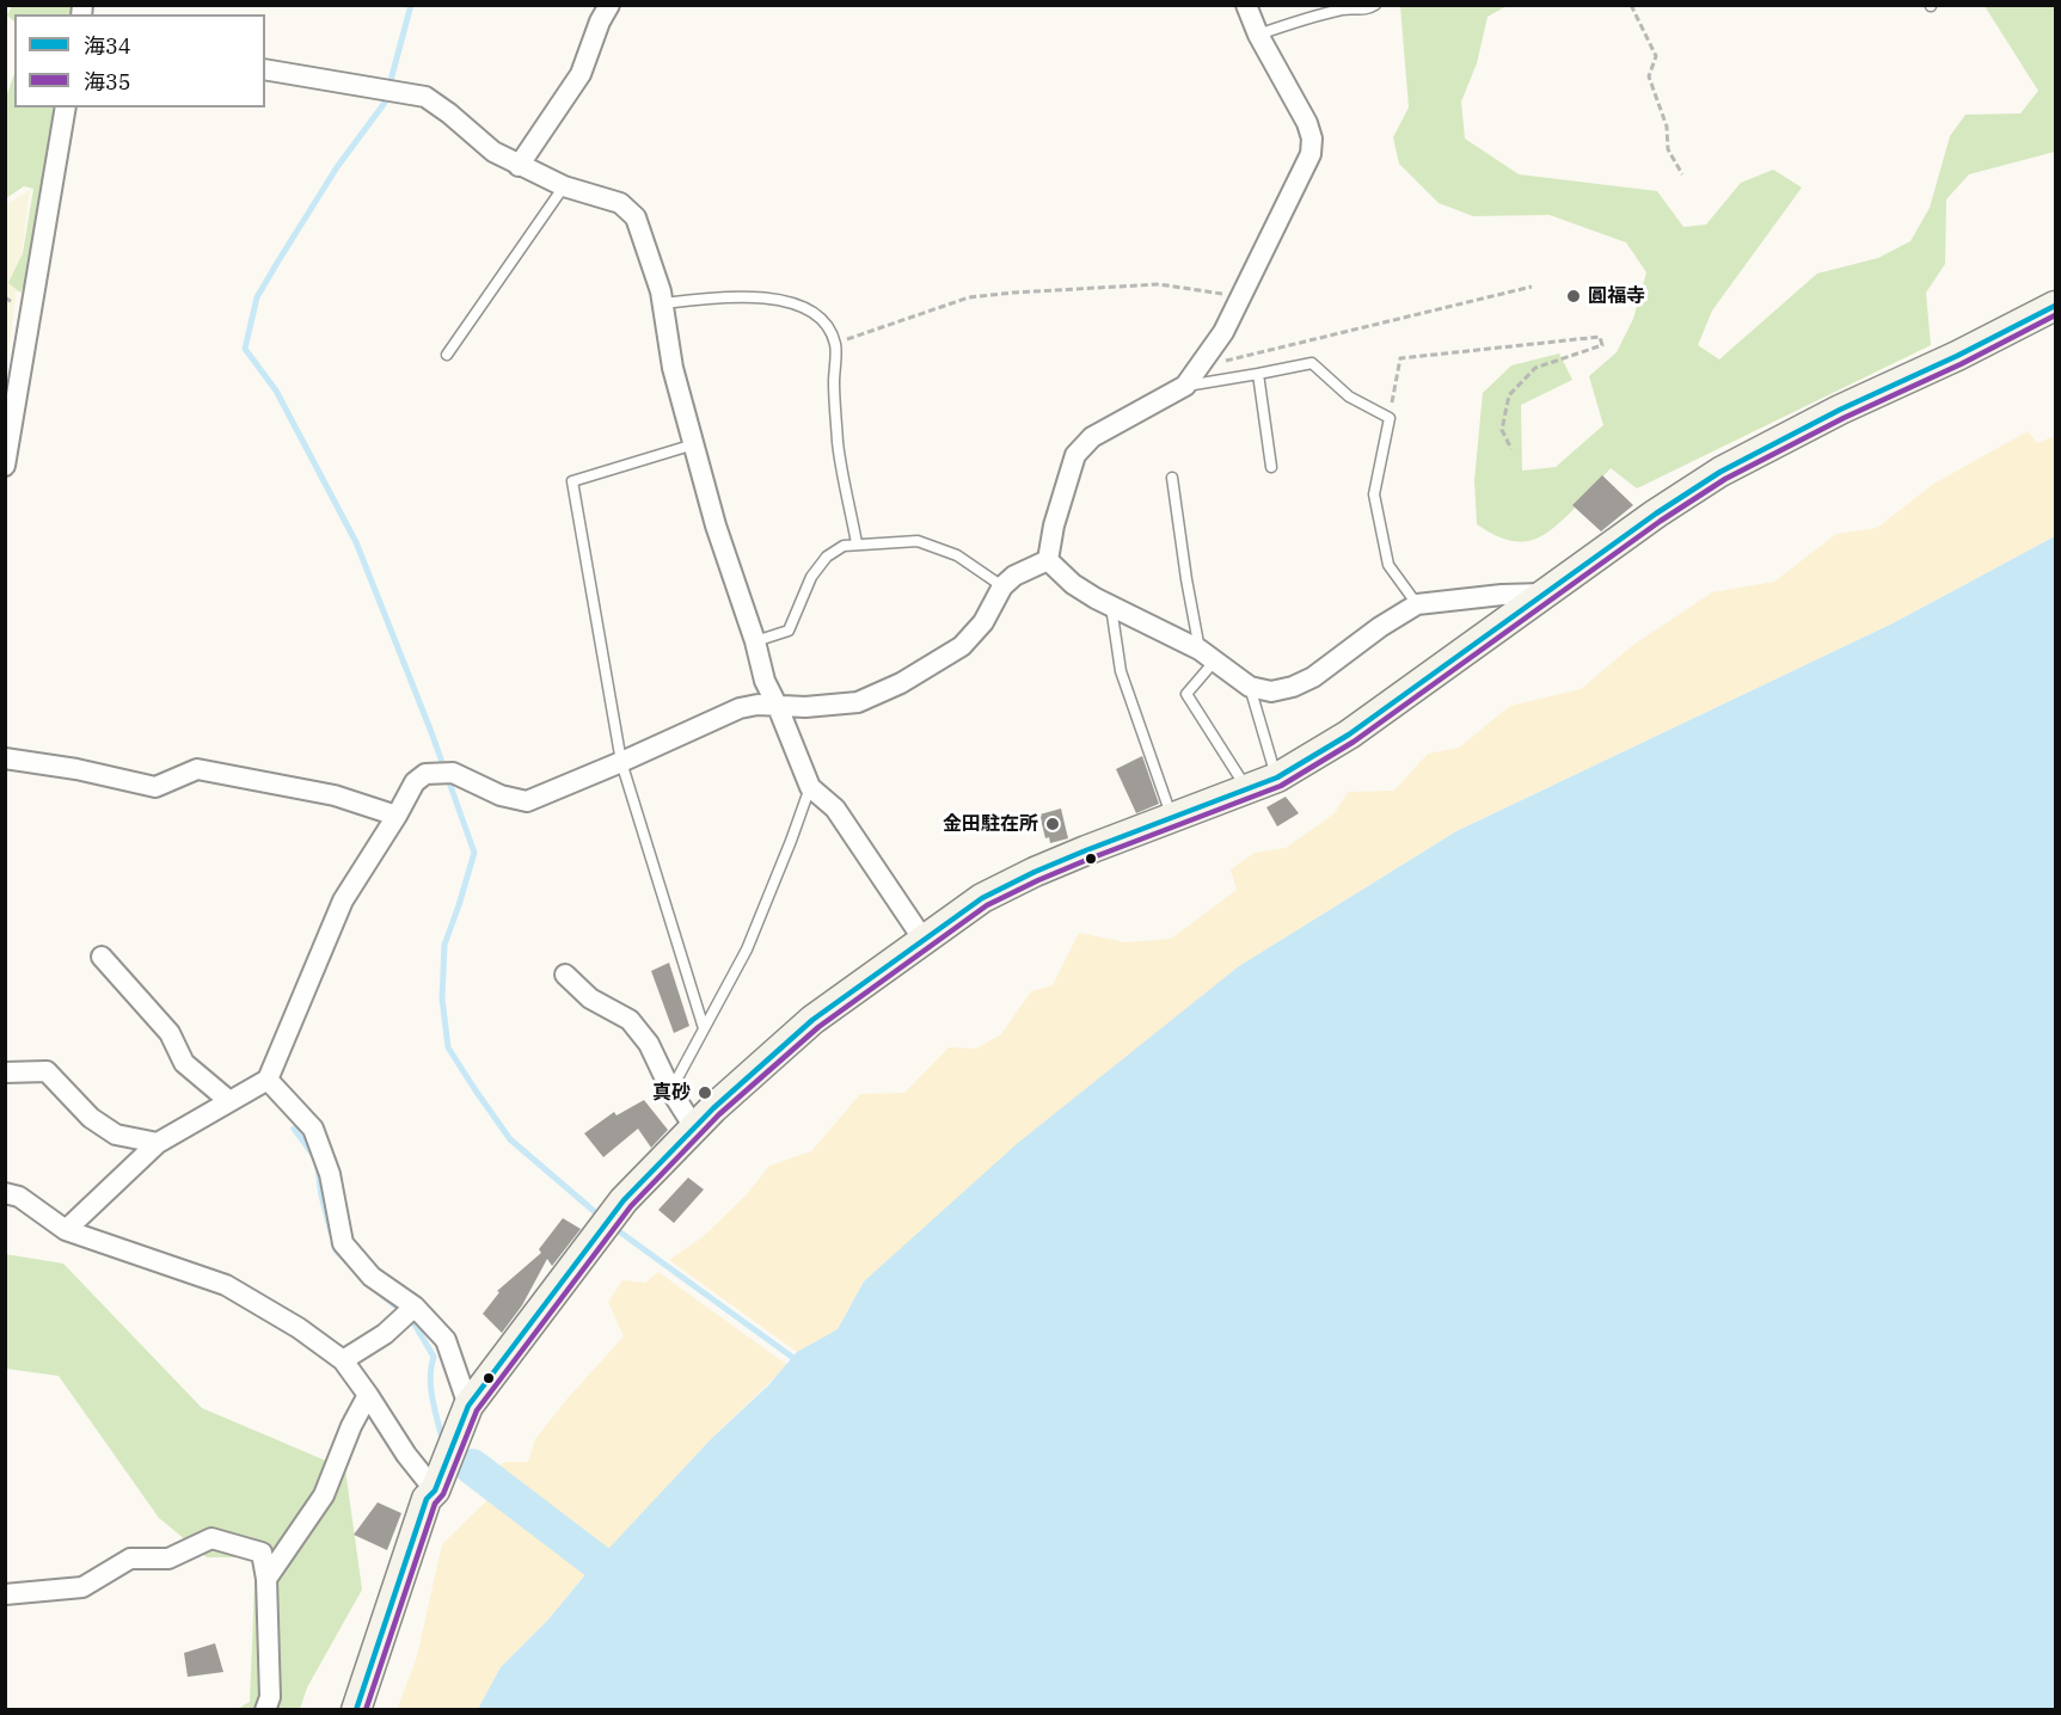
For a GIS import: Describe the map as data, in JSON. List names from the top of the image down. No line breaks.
{"places":["圓福寺","金田駐在所","真砂"],"lines":["transit line 海34","transit line 海35"],"legend":["海34","海35"]}
